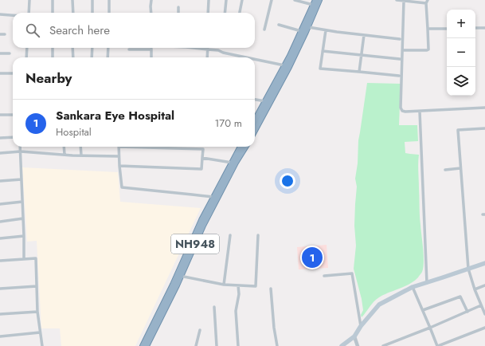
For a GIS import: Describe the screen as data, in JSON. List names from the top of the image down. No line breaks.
{"streets":{"highway":["NH948"]},"page":{"map_buttons":["+","−"],"search":"Search here","heading":"Nearby","list":[{"mark":"1","name":"Sankara Eye Hospital","note":"Hospital","value":"170 m"}],"pins":"1"}}
